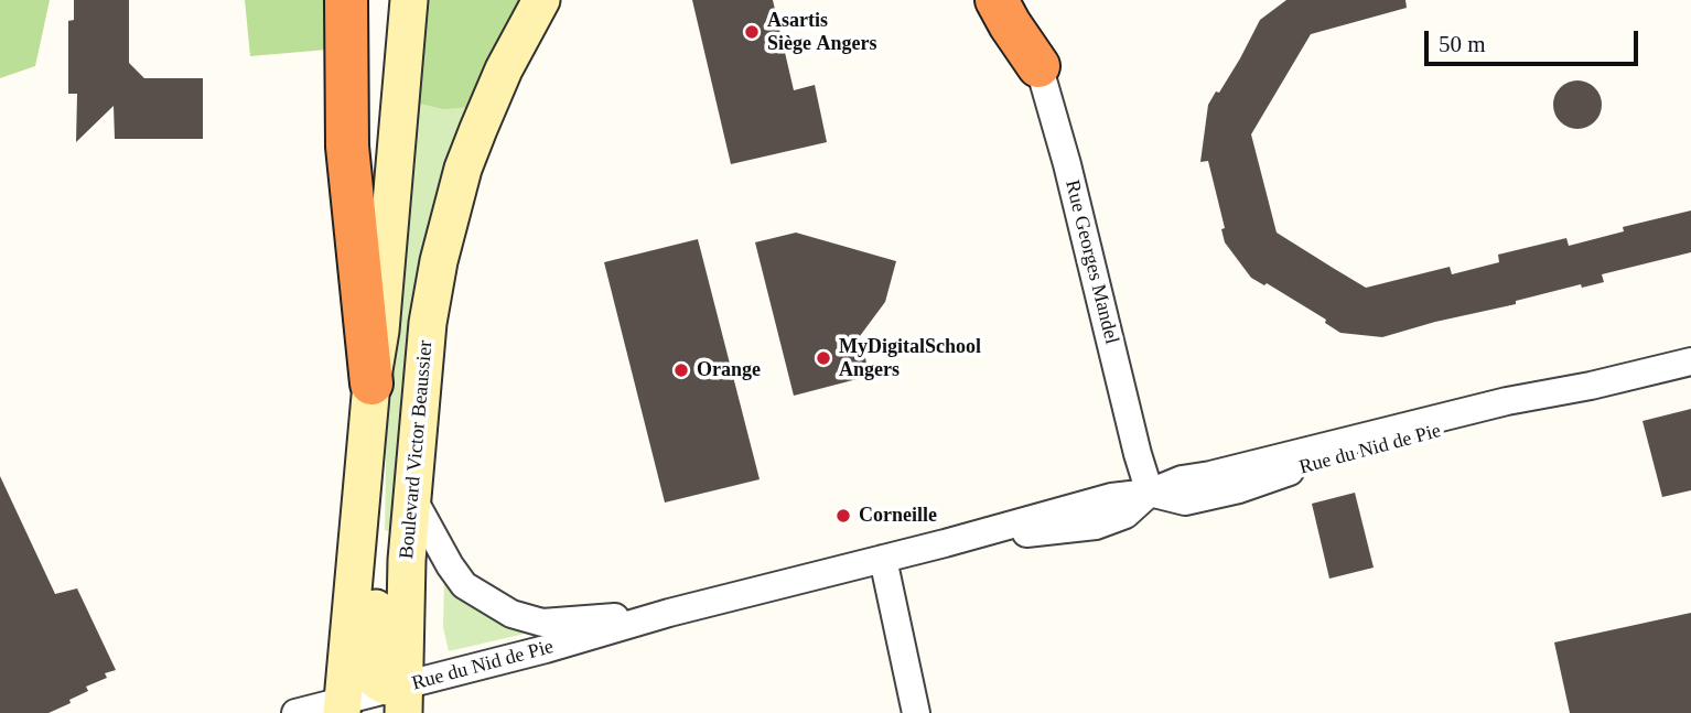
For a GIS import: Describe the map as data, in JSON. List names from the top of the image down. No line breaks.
{"streets":{"street":["Rue Georges Mandel","Boulevard Victor Beaussier","Rue du Nid de Pie"]},"crossings":[["Rue Georges Mandel","Rue du Nid de Pie"],["Boulevard Victor Beaussier","Rue du Nid de Pie"]],"places":["Asartis Siège Angers","MyDigitalSchool Angers","Orange","Corneille"],"scale_bar":"50 m"}
